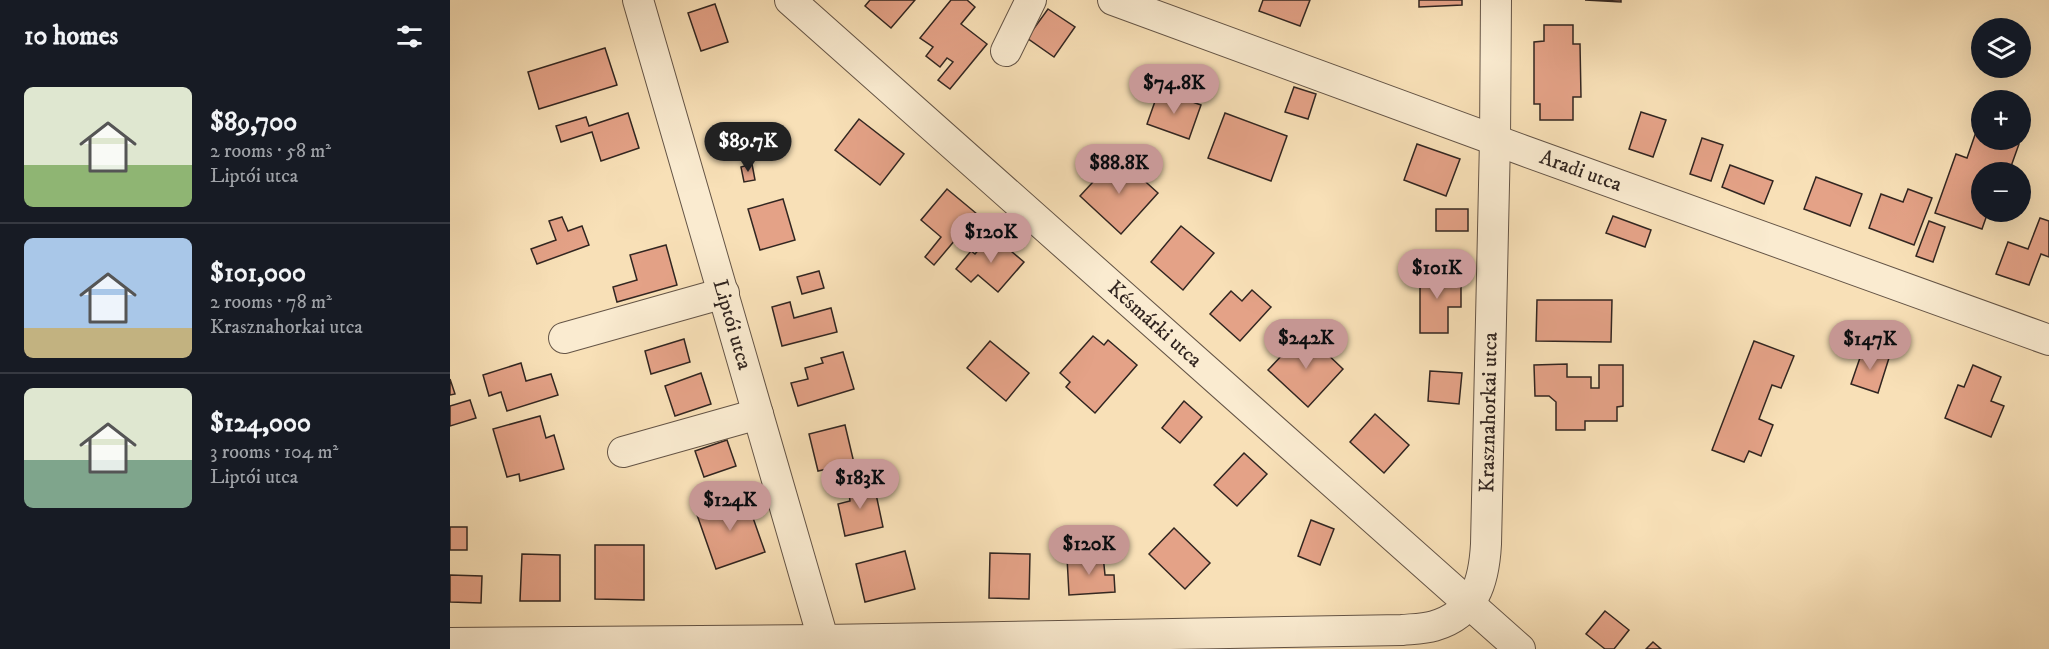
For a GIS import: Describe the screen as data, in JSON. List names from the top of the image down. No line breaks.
{"streets":{"street":["Aradi utca","Liptói utca","Késmárki utca","Krasznahorkai utca"]},"crossings":[["Aradi utca","Krasznahorkai utca"],["Késmárki utca","Krasznahorkai utca"]],"page":{"heading":"10 homes","map_buttons":["+","−"],"price":["$74.8K","$89.7K","$88.8K","$120K","$101K","$242K","$147K","$183K","$124K","$120K"],"list":[{"name":"$89,700","note":"2 rooms · 58 m² · Liptói utca"},{"name":"$101,000","note":"2 rooms · 78 m² · Krasznahorkai utca"},{"name":"$124,000","note":"3 rooms · 104 m² · Liptói utca"}]}}
